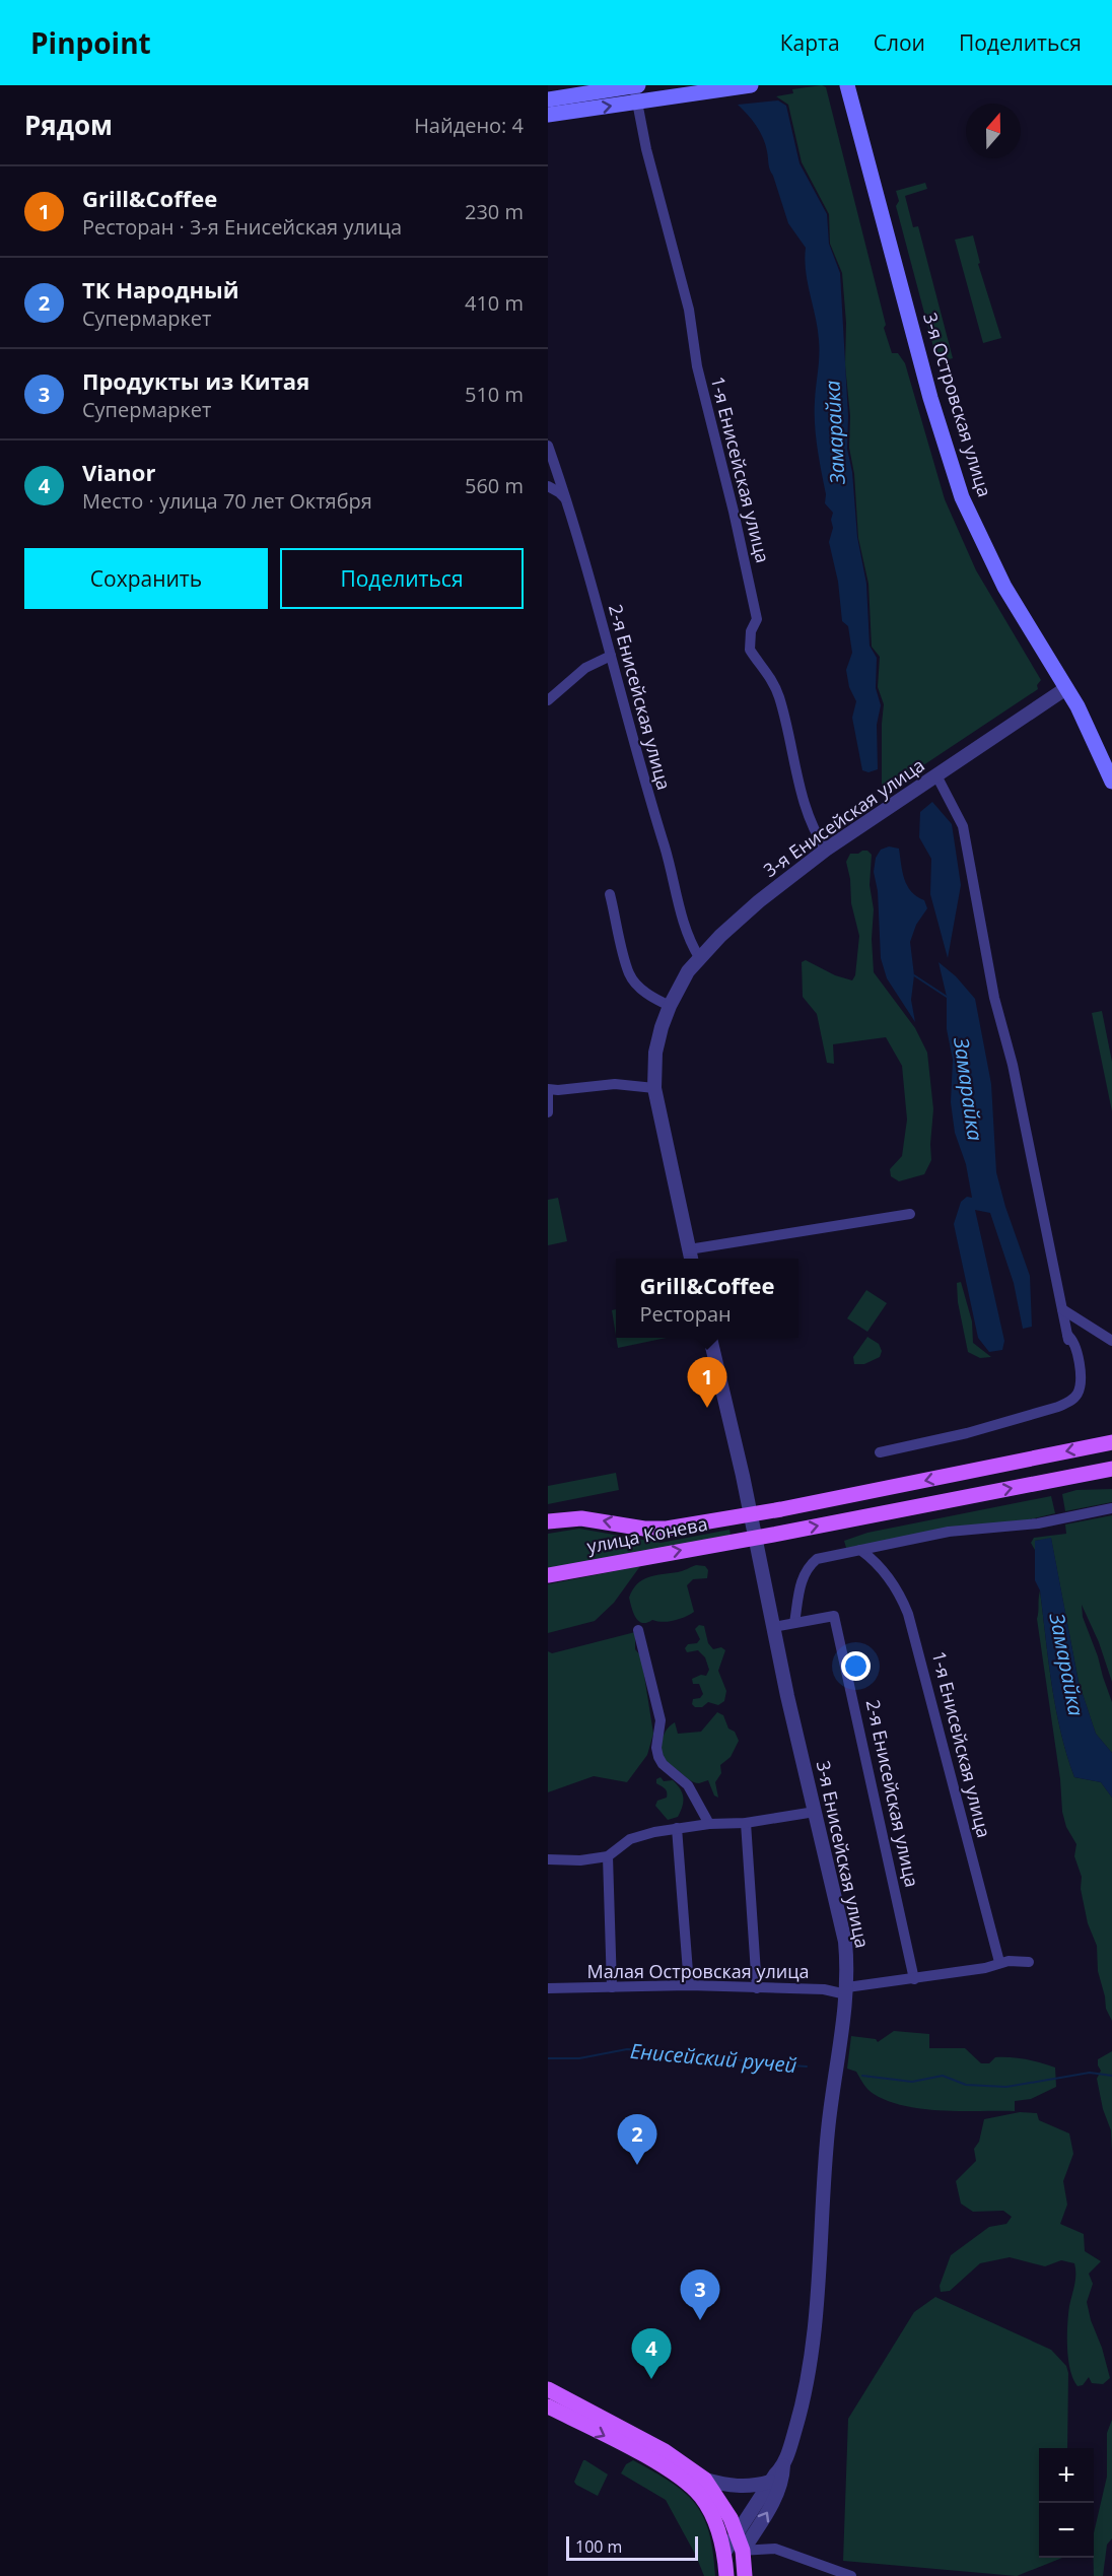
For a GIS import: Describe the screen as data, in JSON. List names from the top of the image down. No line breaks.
{"streets":{"main road":["3-я Островская улица","улица Конева"],"street":["1-я Енисейская улица","2-я Енисейская улица","3-я Енисейская улица","Малая Островская улица"]},"crossings":[["3-я Островская улица","3-я Енисейская улица"],["1-я Енисейская улица","3-я Енисейская улица"],["1-я Енисейская улица","Малая Островская улица"],["2-я Енисейская улица","3-я Енисейская улица"],["2-я Енисейская улица","Малая Островская улица"],["3-я Енисейская улица","улица Конева"],["3-я Енисейская улица","Малая Островская улица"]],"water":["Замарайка","Енисейский ручей"],"scale_bar":"100 m","north":"top","page":{"header":"Pinpoint","nav":["Карта","Слои","Поделиться"],"heading":["Рядом","Найдено: 4"],"list":[{"mark":"1","name":"Grill&Coffee","note":"Ресторан · 3-я Енисейская улица","value":"230 m"},{"mark":"2","name":"ТК Народный","note":"Супермаркет","value":"410 m"},{"mark":"3","name":"Продукты из Китая","note":"Супермаркет","value":"510 m"},{"mark":"4","name":"Vianor","note":"Место · улица 70 лет Октября","value":"560 m"}],"buttons":["Сохранить","Поделиться"],"popup":["Grill&Coffee","Ресторан"],"pins":["1","2","3","4"],"map_buttons":["+","−"],"scale":"100 m"}}
